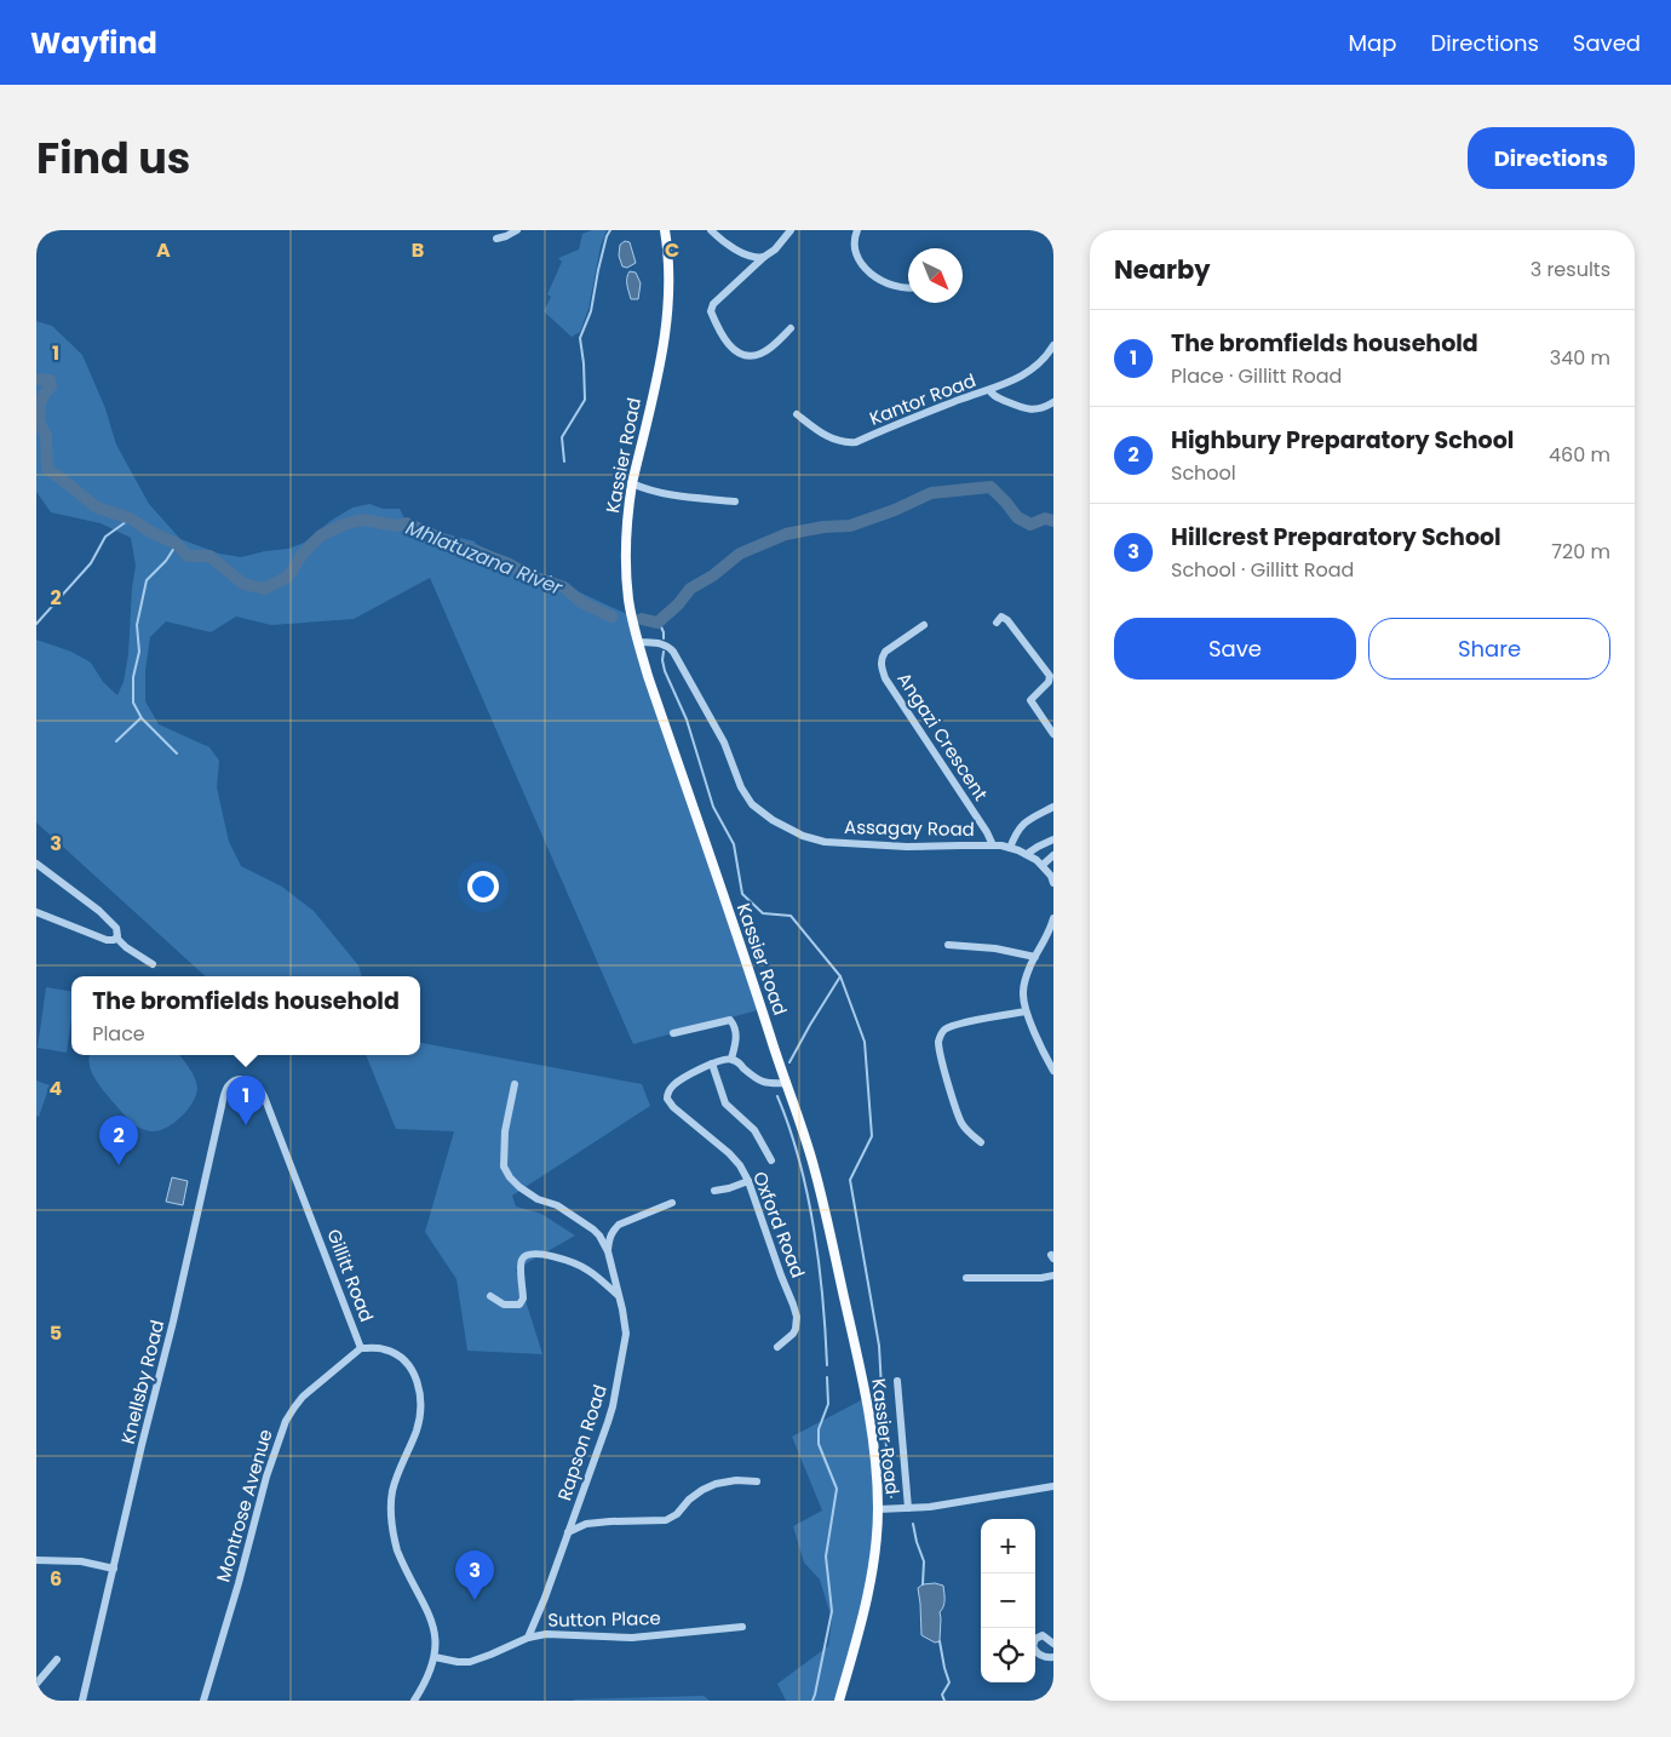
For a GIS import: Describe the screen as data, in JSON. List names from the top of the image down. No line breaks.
{"streets":{"main road":["Kassier Road"],"street":["Kantor Road","Angazi Crescent","Assagay Road","Oxford Road","Gillitt Road","Knellsby Road","Rapson Road","Montrose Avenue","Sutton Place"]},"crossings":[["Kassier Road","Assagay Road"],["Angazi Crescent","Assagay Road"],["Gillitt Road","Knellsby Road"],["Gillitt Road","Montrose Avenue"],["Gillitt Road","Sutton Place"],["Rapson Road","Sutton Place"]],"water":["Mhlatuzana River"],"north":"bottom right","page":{"header":"Wayfind","nav":["Map","Directions","Saved"],"title":"Find us","buttons":["Directions",["Save","Share"]],"heading":["Nearby","3 results"],"list":[{"mark":"1","name":"The bromfields household","note":"Place · Gillitt Road","value":"340 m"},{"mark":"2","name":"Highbury Preparatory School","note":"School","value":"460 m"},{"mark":"3","name":"Hillcrest Preparatory School","note":"School · Gillitt Road","value":"720 m"}],"popup":["The bromfields household","Place"],"pins":["1","2","3"],"map_buttons":["+","−"]},"grid":{"columns":["A","B","C"],"rows":["1","2","3","4","5","6"]}}
